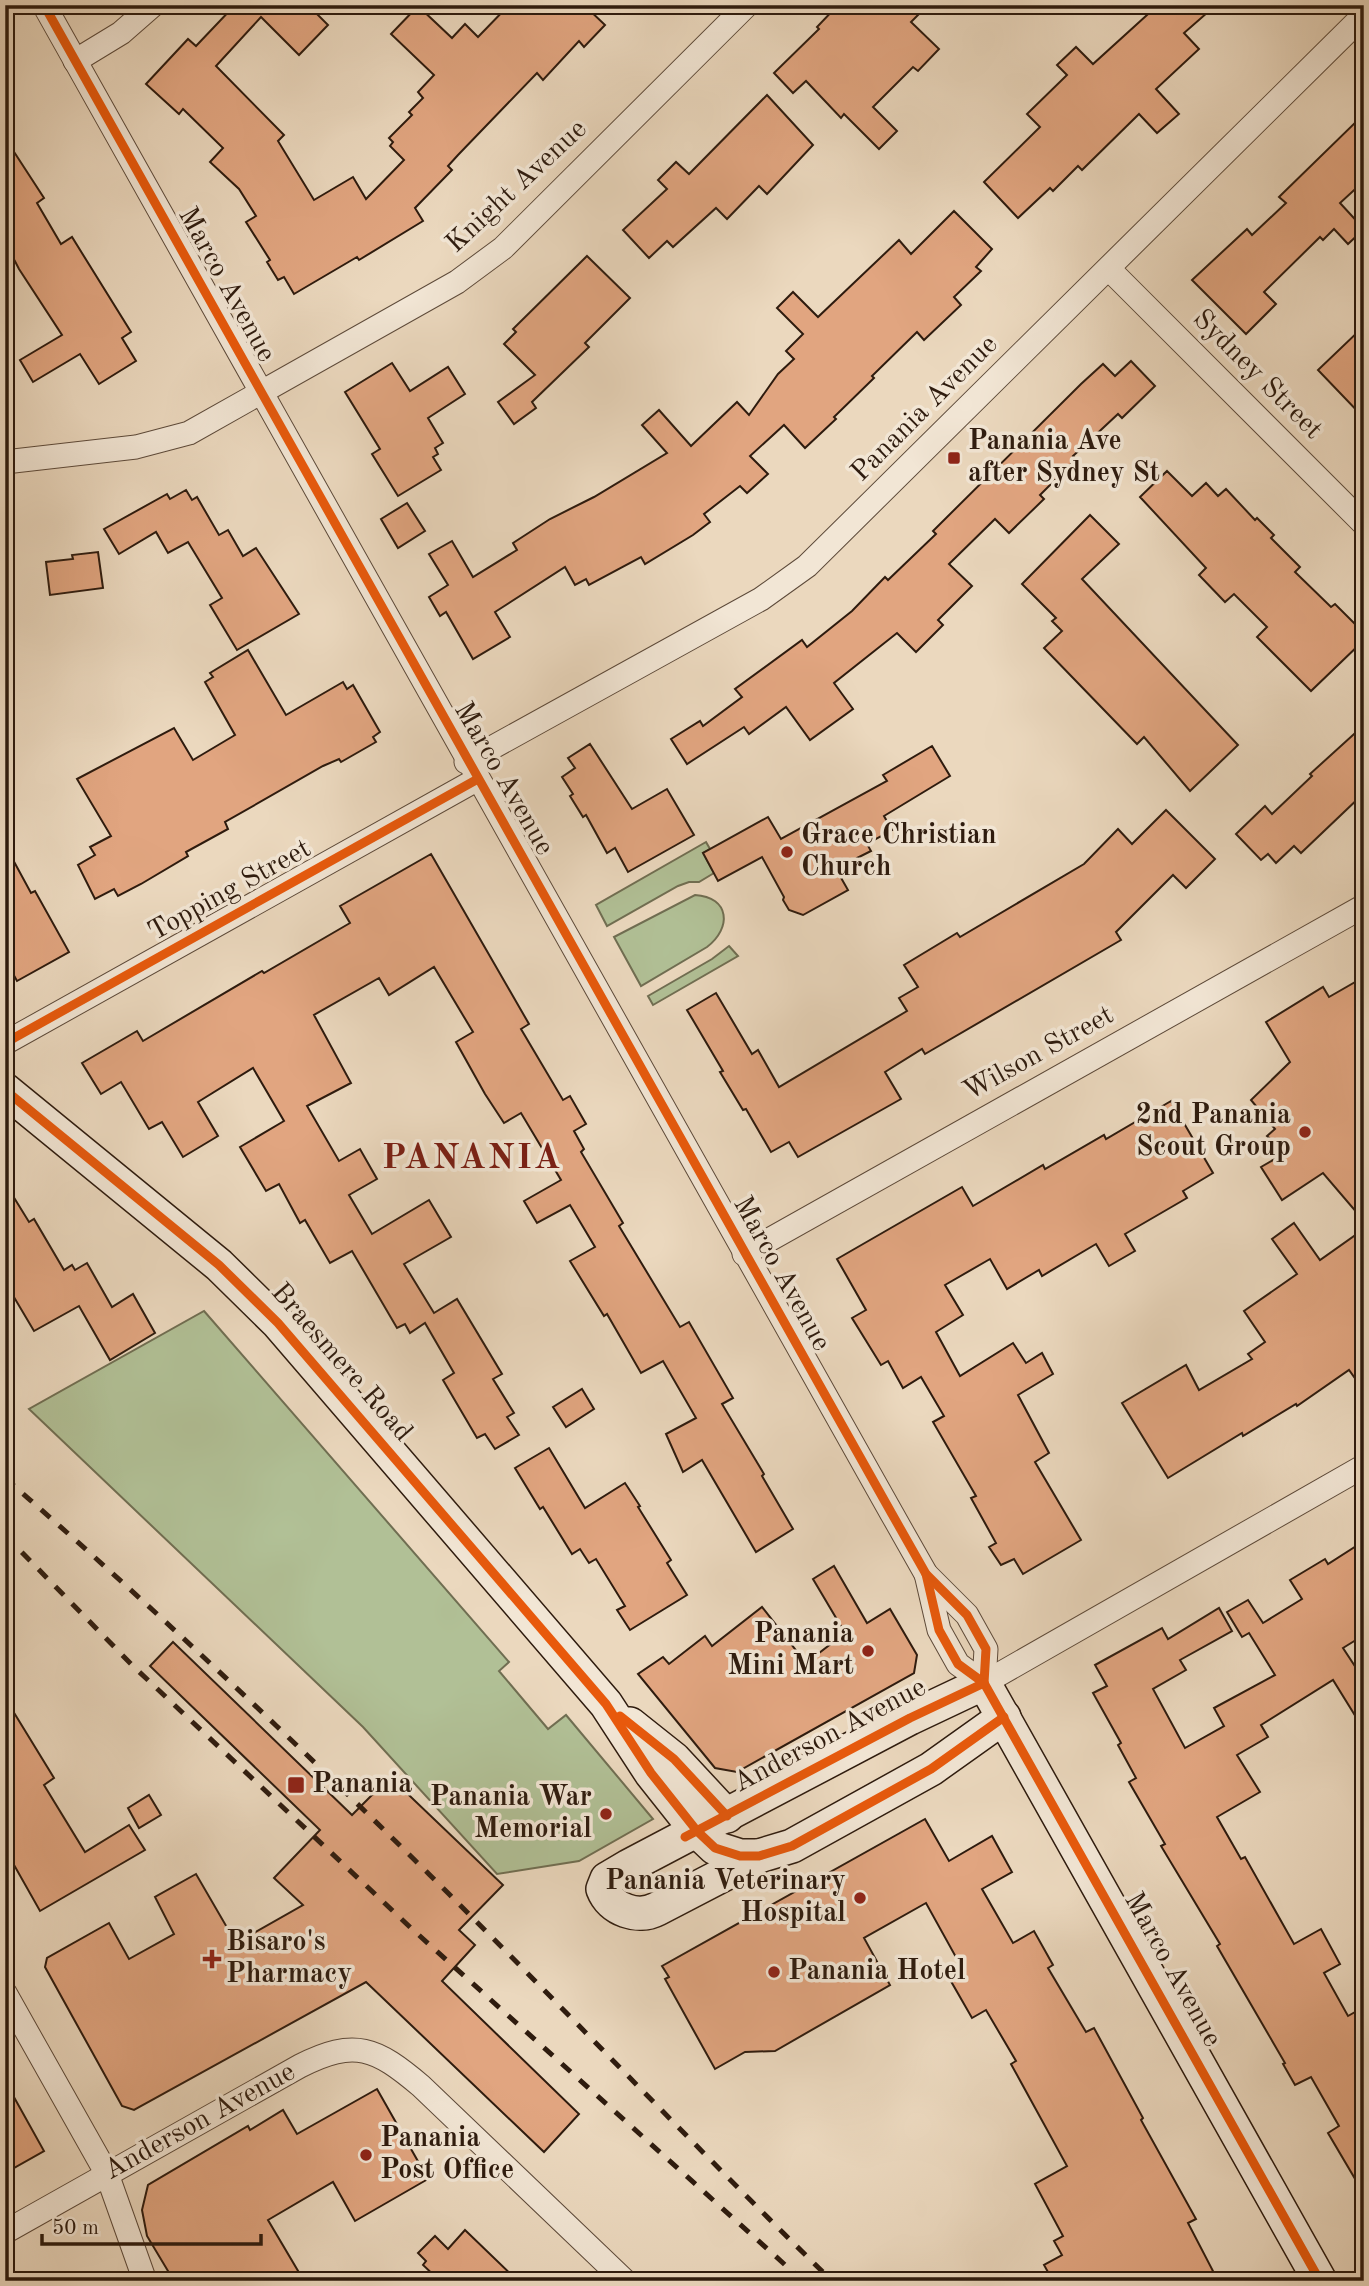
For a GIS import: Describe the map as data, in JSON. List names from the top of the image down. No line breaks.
{"streets":{"street":["Knight Avenue","Marco Avenue","Sydney Street","Panania Avenue","Topping Street","Wilson Street","Braesmere Road","Anderson Avenue"]},"crossings":[["Knight Avenue","Marco Avenue"],["Marco Avenue","Panania Avenue"],["Marco Avenue","Topping Street"],["Marco Avenue","Wilson Street"],["Marco Avenue","Anderson Avenue"],["Sydney Street","Panania Avenue"],["Panania Avenue","Topping Street"],["Braesmere Road","Anderson Avenue"]],"districts":["PANANIA"],"places":{"transit":["Panania Ave after Sydney St","Panania"],"other":["Grace Christian Church","2nd Panania Scout Group","Panania Mini Mart","Panania War Memorial","Panania Veterinary Hospital","Panania Hotel","Panania Post Office"],"health":["Bisaro's Pharmacy"]},"scale_bar":"50 m"}
